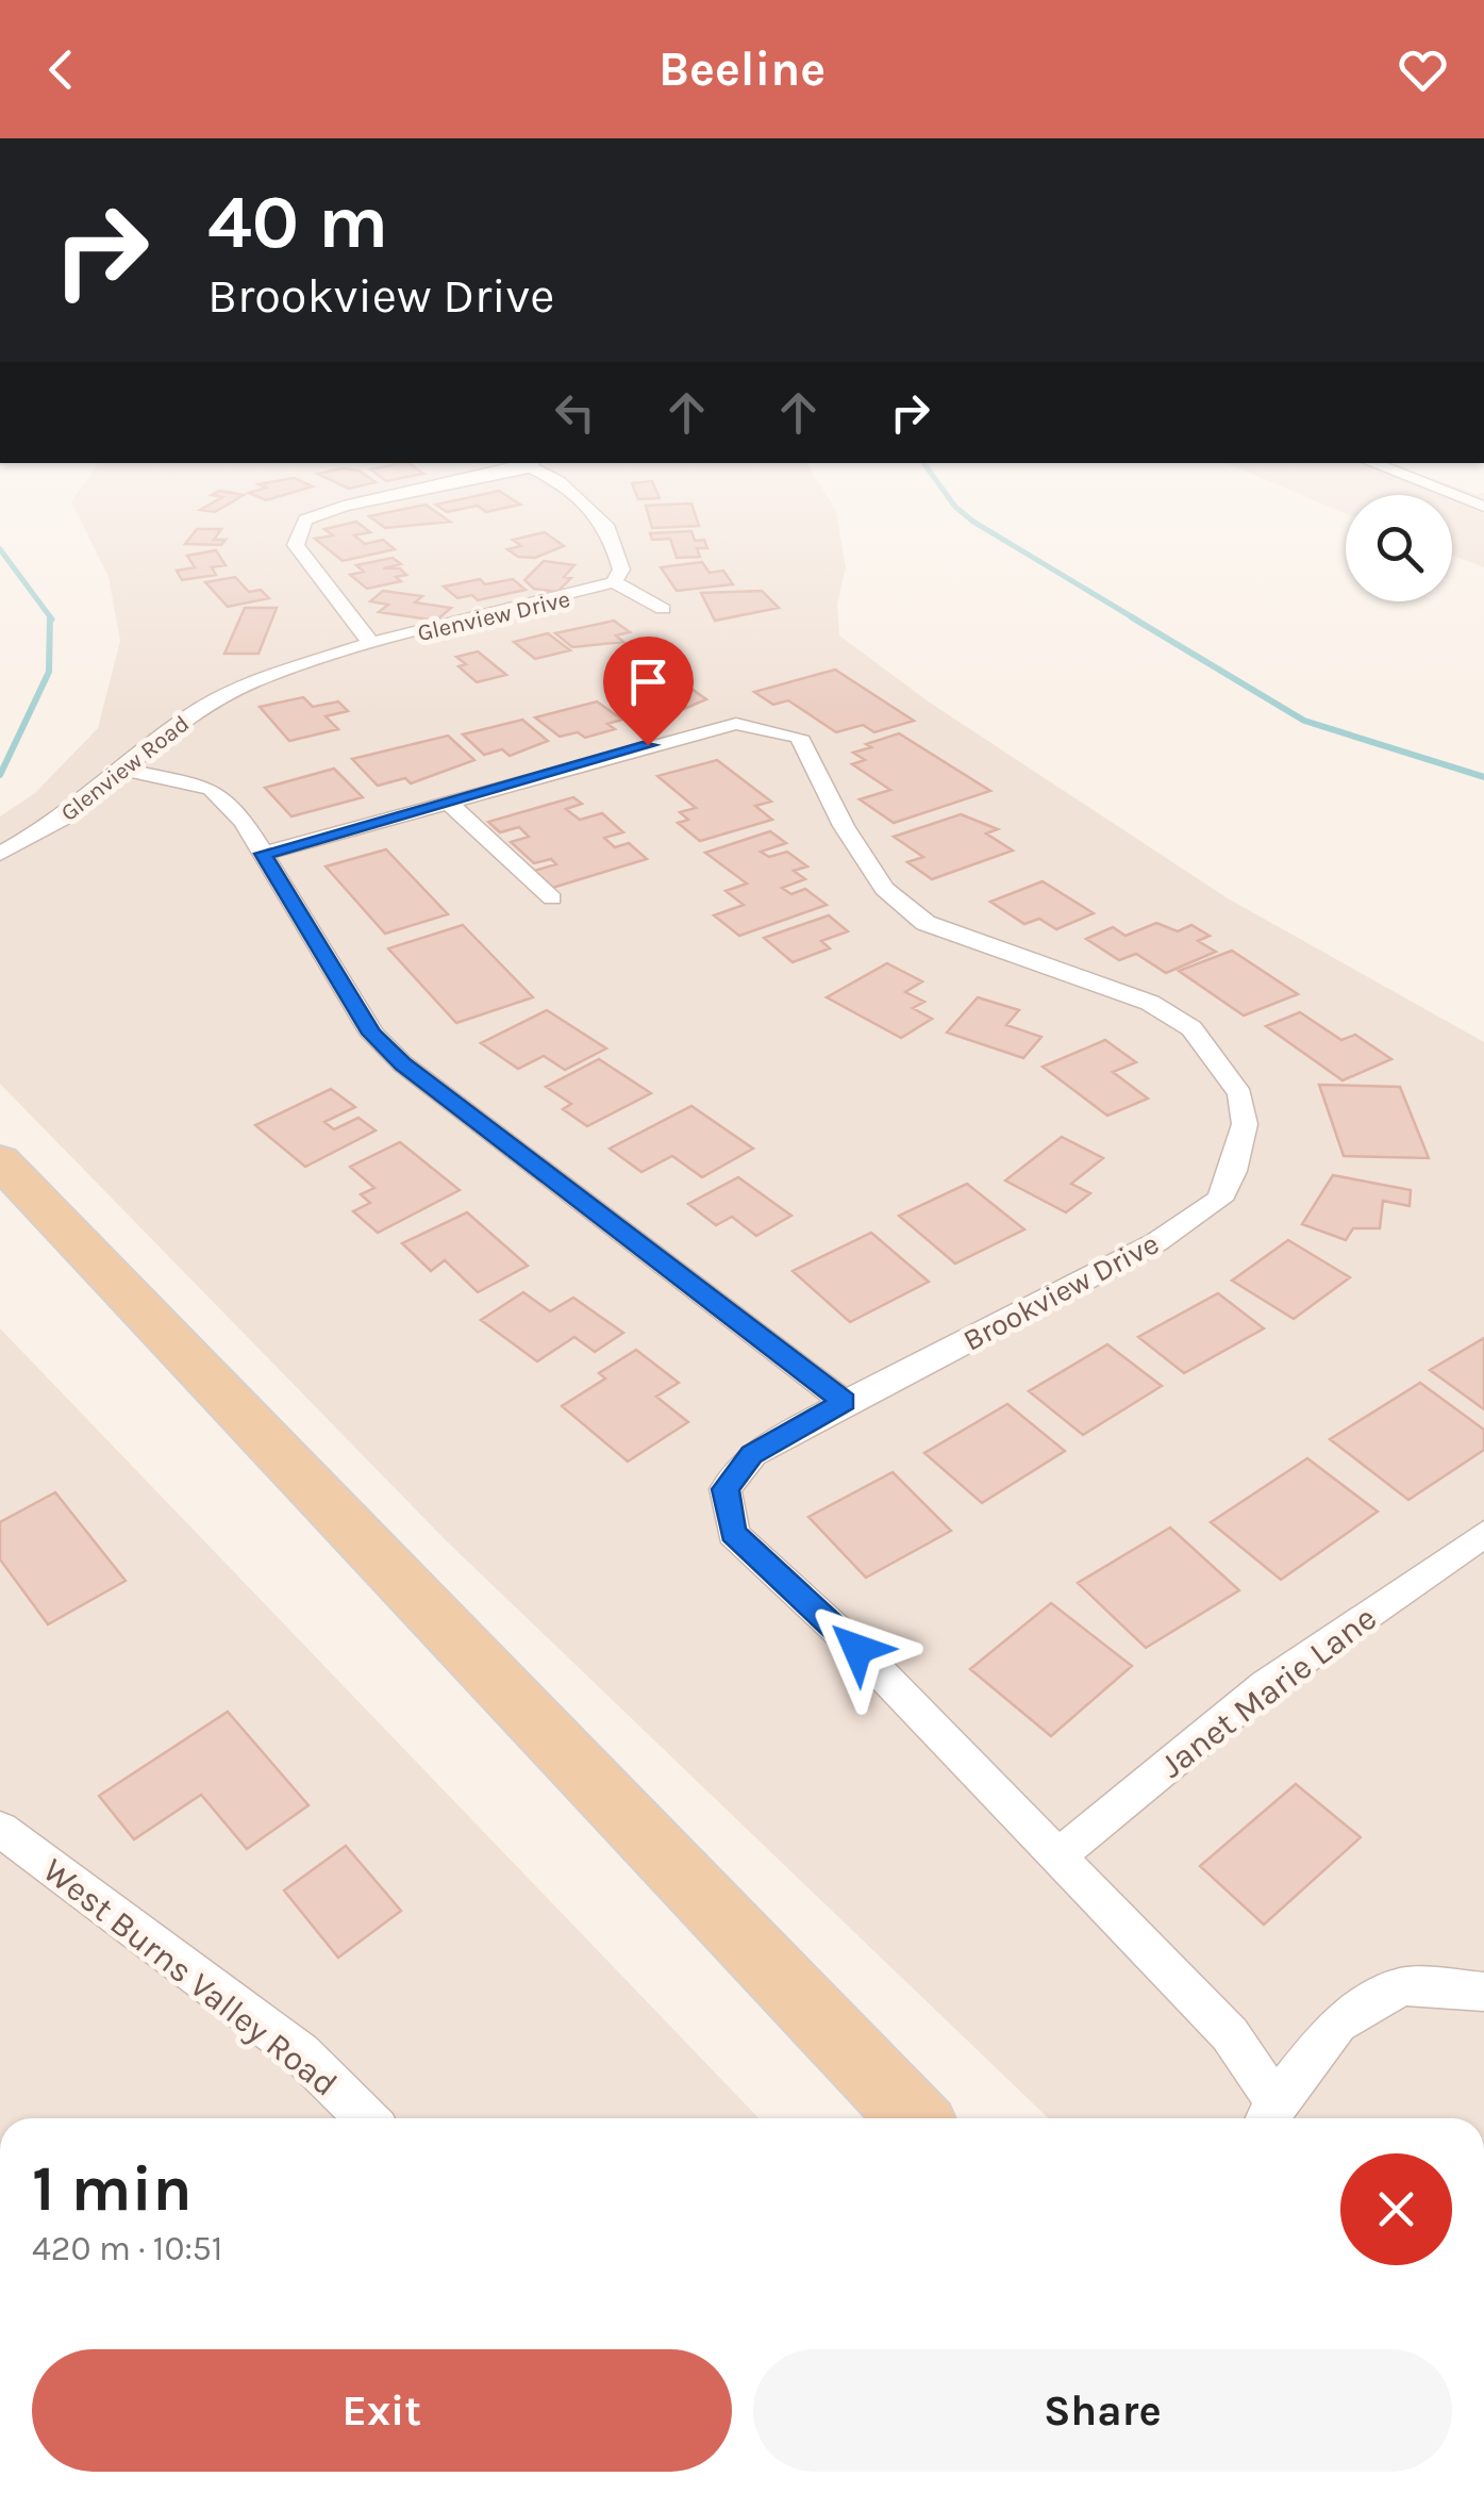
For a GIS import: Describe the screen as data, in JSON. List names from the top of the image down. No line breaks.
{"streets":{"street":["Glenview Drive","Glenview Road","Brookview Drive","Janet Marie Lane","West Burns Valley Road"]},"crossings":[["Glenview Drive","Glenview Road"],["Brookview Drive","Janet Marie Lane"]],"page":{"header":"Beeline","turn":["40 m","Brookview Drive"],"heading":["1 min","420 m · 10:51"],"buttons":["Exit","Share"]}}
